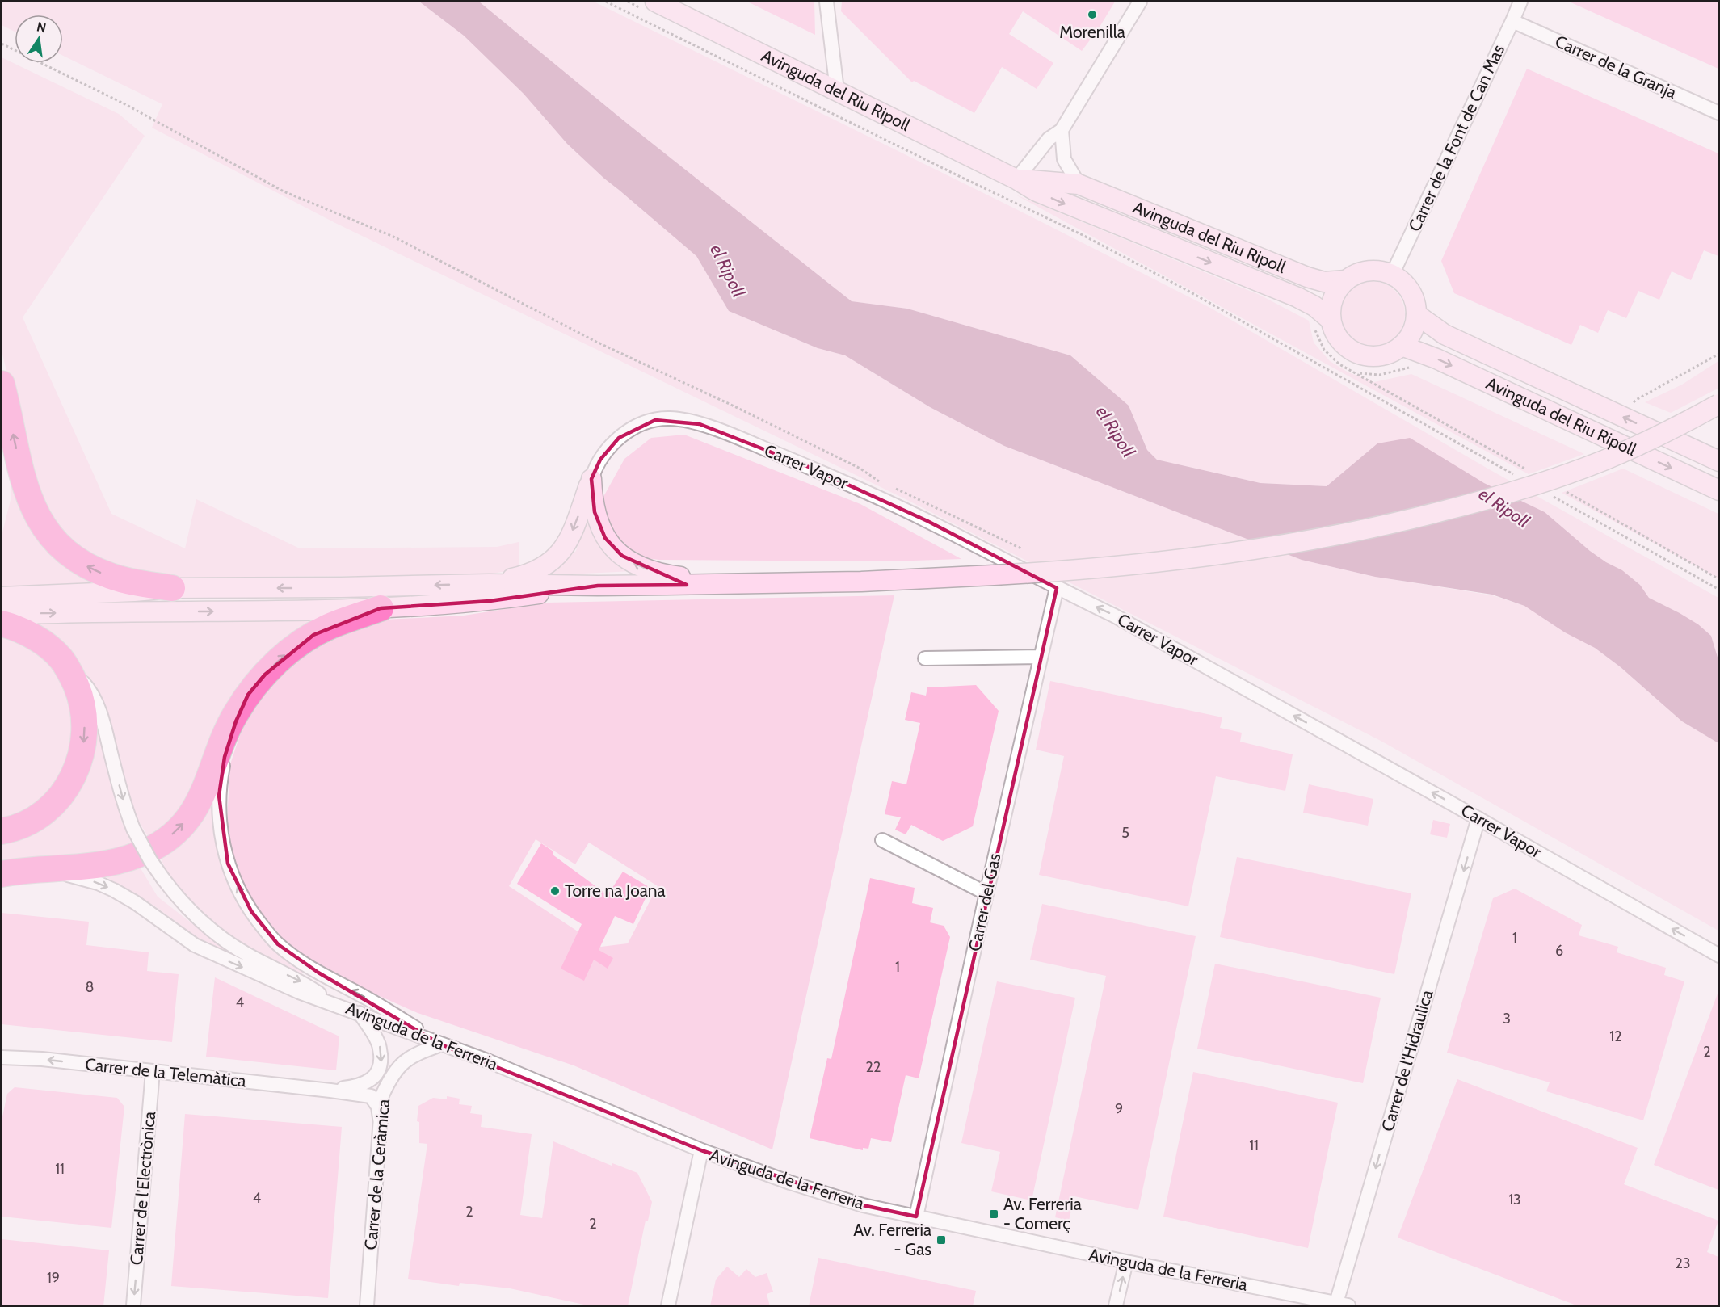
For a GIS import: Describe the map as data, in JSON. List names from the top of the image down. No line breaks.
{"streets":{"main road":["Avinguda del Riu Ripoll"],"street":["Carrer de la Granja","Carrer de la Font de Can Mas","Carrer Vapor","Carrer del Gas","Avinguda de la Ferreria","Carrer de l'Hidraulica","Carrer de la Telemàtica","Carrer de la Ceràmica","Carrer de l'Electrònica"]},"crossings":[["Carrer de la Granja","Carrer de la Font de Can Mas"],["Avinguda del Riu Ripoll","Carrer de la Font de Can Mas"],["Carrer Vapor","Carrer del Gas"],["Carrer Vapor","Carrer de l'Hidraulica"],["Carrer del Gas","Avinguda de la Ferreria"],["Avinguda de la Ferreria","Carrer de l'Hidraulica"],["Avinguda de la Ferreria","Carrer de la Ceràmica"],["Carrer de la Telemàtica","Carrer de la Ceràmica"],["Carrer de la Telemàtica","Carrer de l'Electrònica"]],"one_way":["Carrer Vapor","Carrer de l'Hidraulica","Carrer de la Telemàtica","Carrer de l'Electrònica"],"water":["el Ripoll"],"places":{"other":["Morenilla","Torre na Joana"],"transit":["Av. Ferreria - Comerç","Av. Ferreria - Gas"]},"house_numbers":["5","1","6","1","8","4","3","12","2","22","9","11","11","4","13","2","2","23","19"],"north":"top"}
